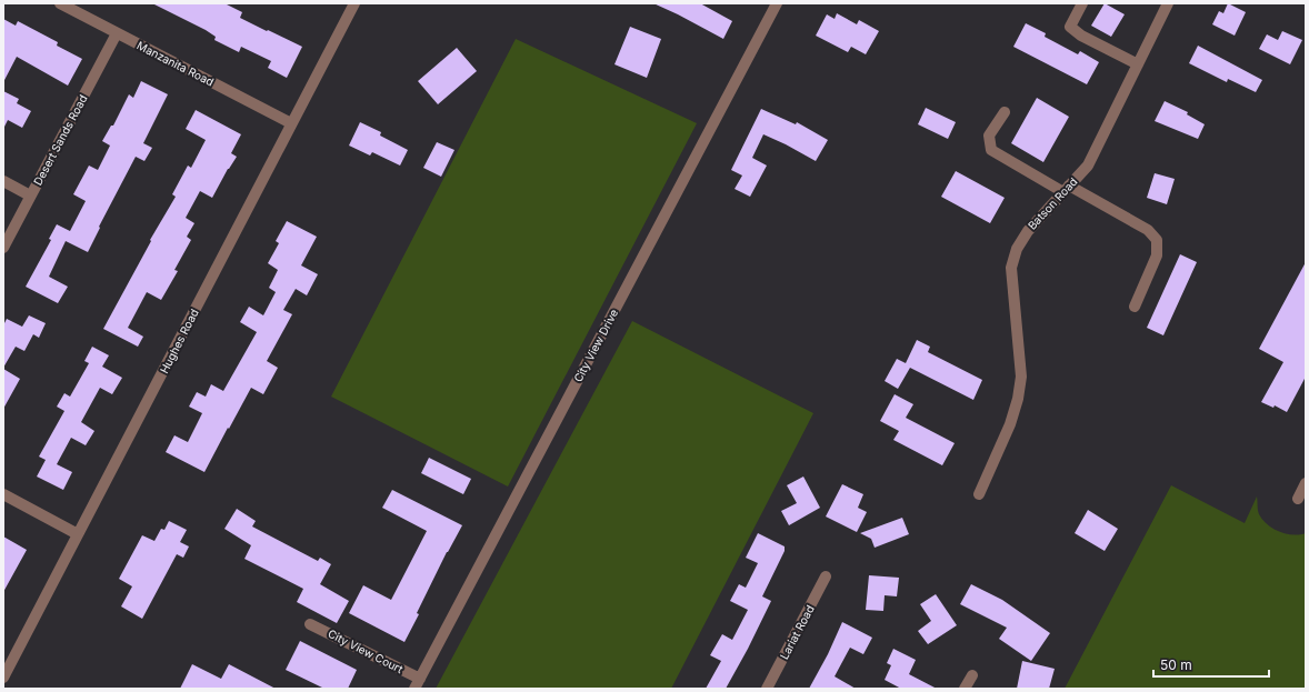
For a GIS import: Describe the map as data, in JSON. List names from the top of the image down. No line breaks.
{"streets":{"street":["Manzanita Road","Desert Sands Road","Batson Road","Hughes Road","City View Drive","Lariat Road","City View Court"]},"crossings":[["Manzanita Road","Desert Sands Road"],["Manzanita Road","Hughes Road"],["City View Drive","City View Court"]],"scale_bar":"50 m"}
